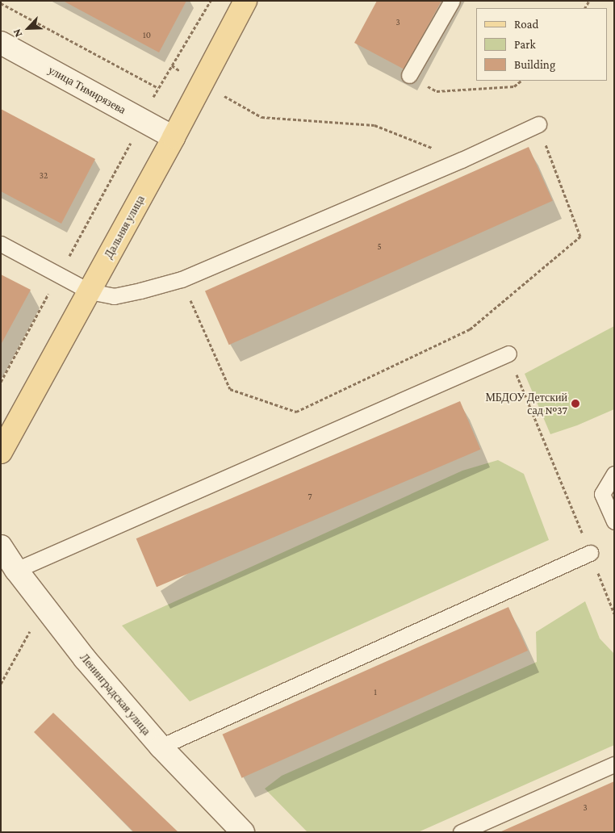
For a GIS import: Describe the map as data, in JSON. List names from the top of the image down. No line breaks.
{"streets":{"main road":["Дальняя улица"],"street":["улица Тимирязева","Ленинградская улица"]},"crossings":[["улица Тимирязева","Дальняя улица"]],"places":["МБДОУ Детский сад №37"],"house_numbers":["3","10","32","5","7","1","3"],"legend":["Road","Park","Building"],"north":"bottom left"}
